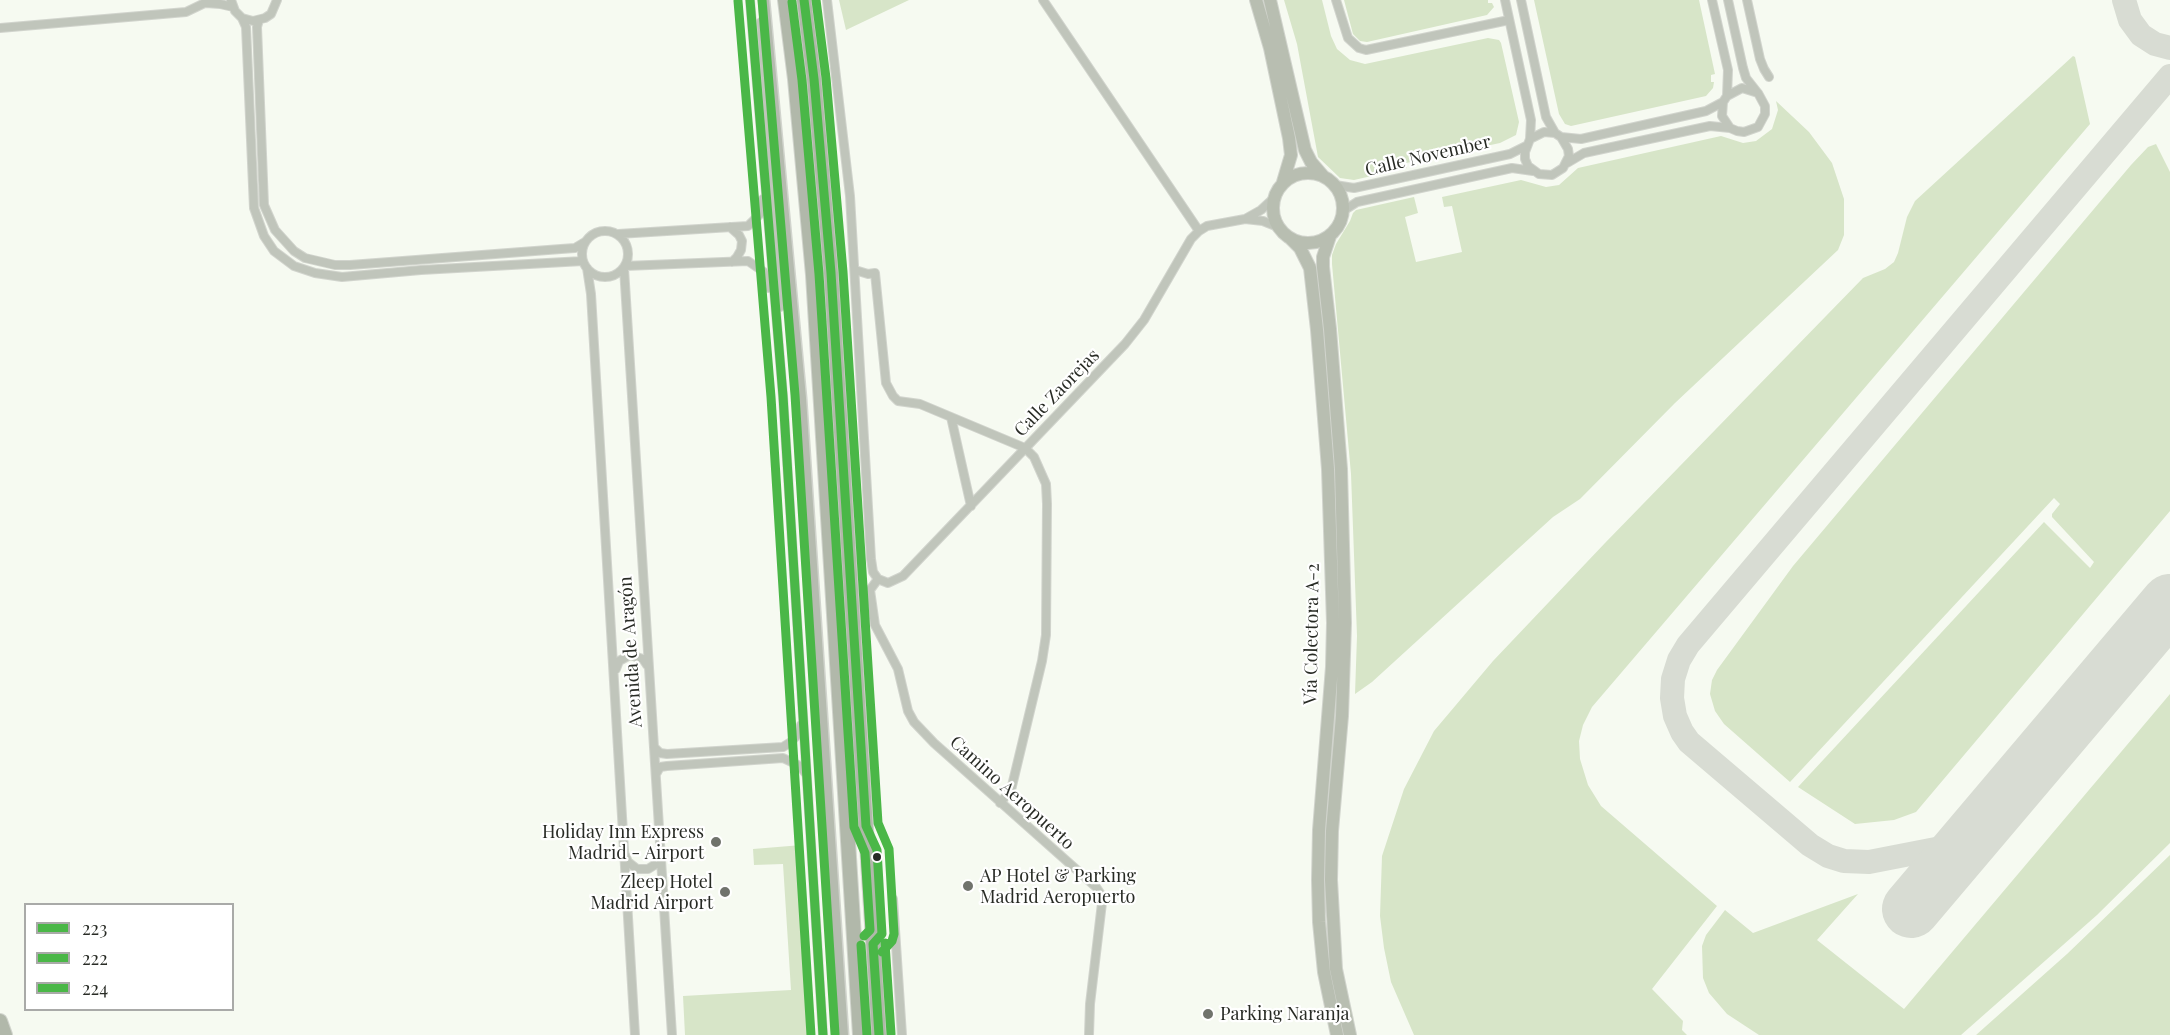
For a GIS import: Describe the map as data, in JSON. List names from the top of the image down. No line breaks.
{"streets":{"main road":["Vía Colectora A-2"],"street":["Calle November","Calle Zaorejas","Avenida de Aragón","Camino Aeropuerto"]},"crossings":[["Calle November","Vía Colectora A-2"],["Calle Zaorejas","Camino Aeropuerto"]],"places":["Holiday Inn Express Madrid - Airport","AP Hotel & Parking Madrid Aeropuerto","Zleep Hotel Madrid Airport","Parking Naranja"],"lines":["transit line 223","transit line 224","transit line 222"],"legend":["223","222","224"]}
